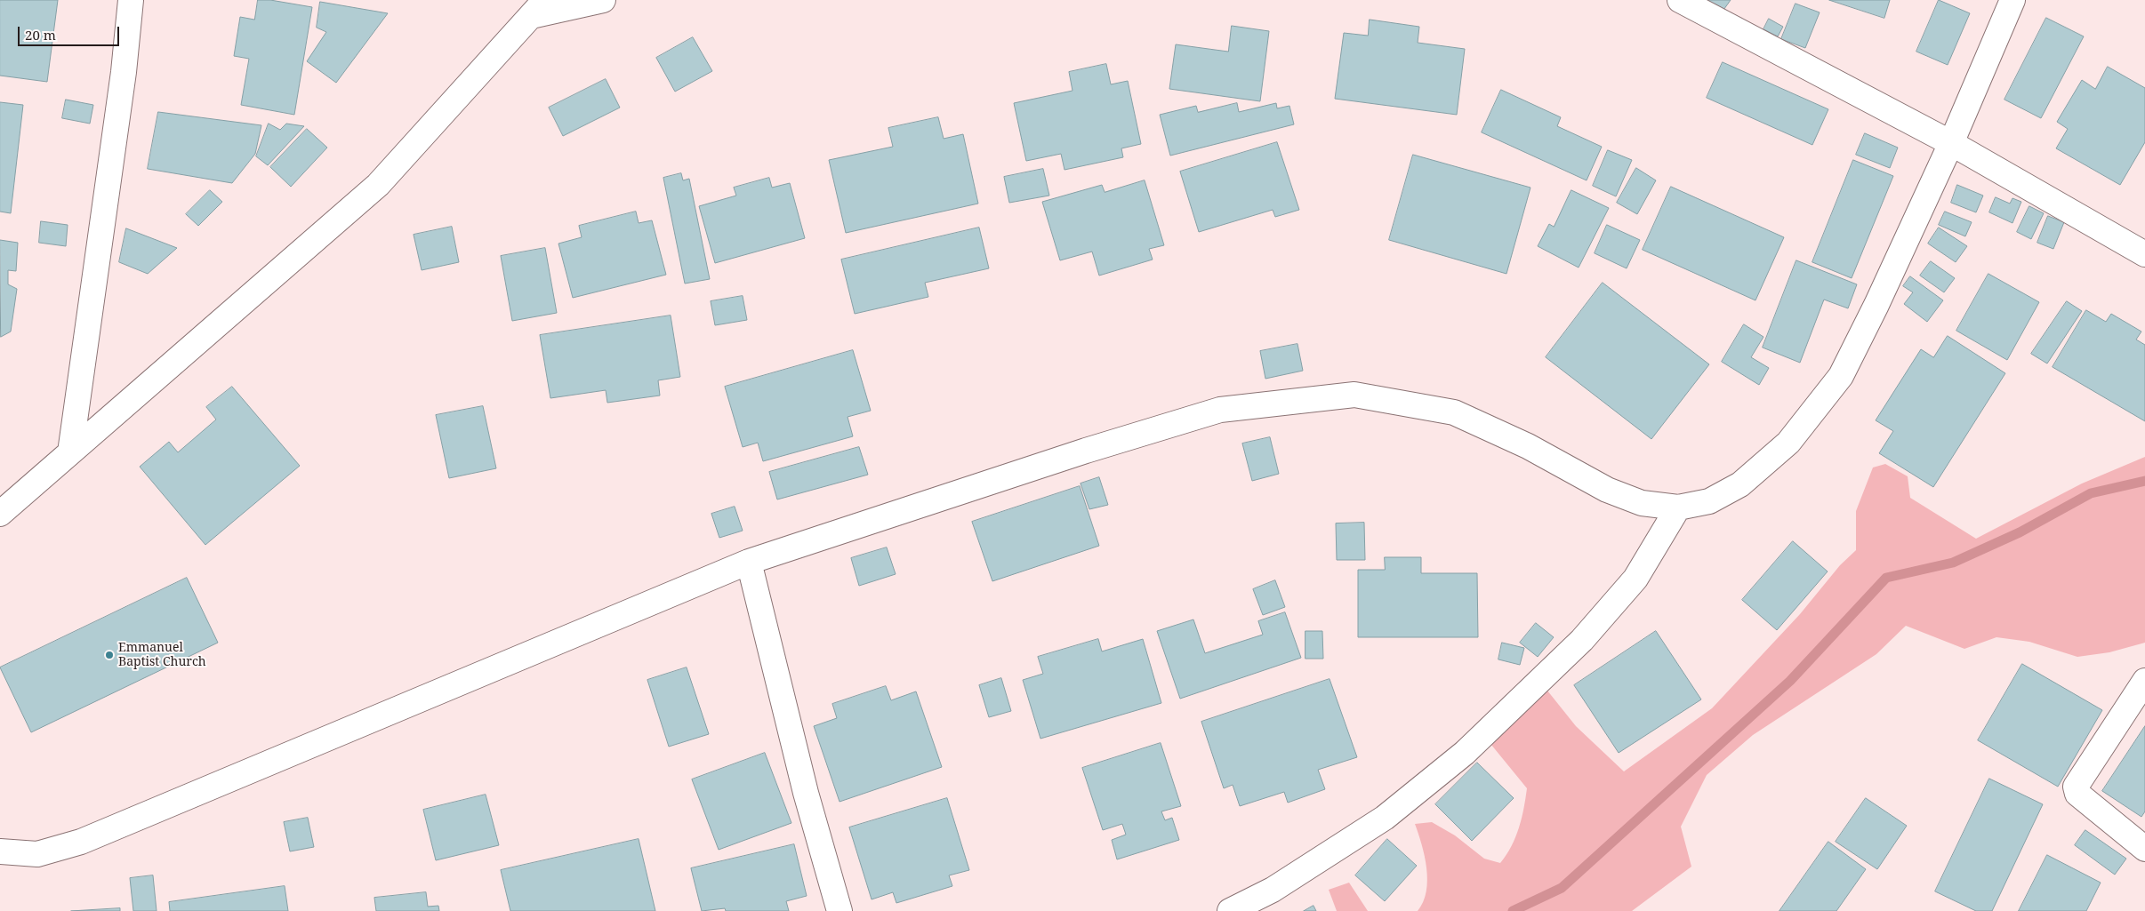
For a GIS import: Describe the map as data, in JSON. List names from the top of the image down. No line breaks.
{"places":["Emmanuel Baptist Church"],"scale_bar":"20 m"}
